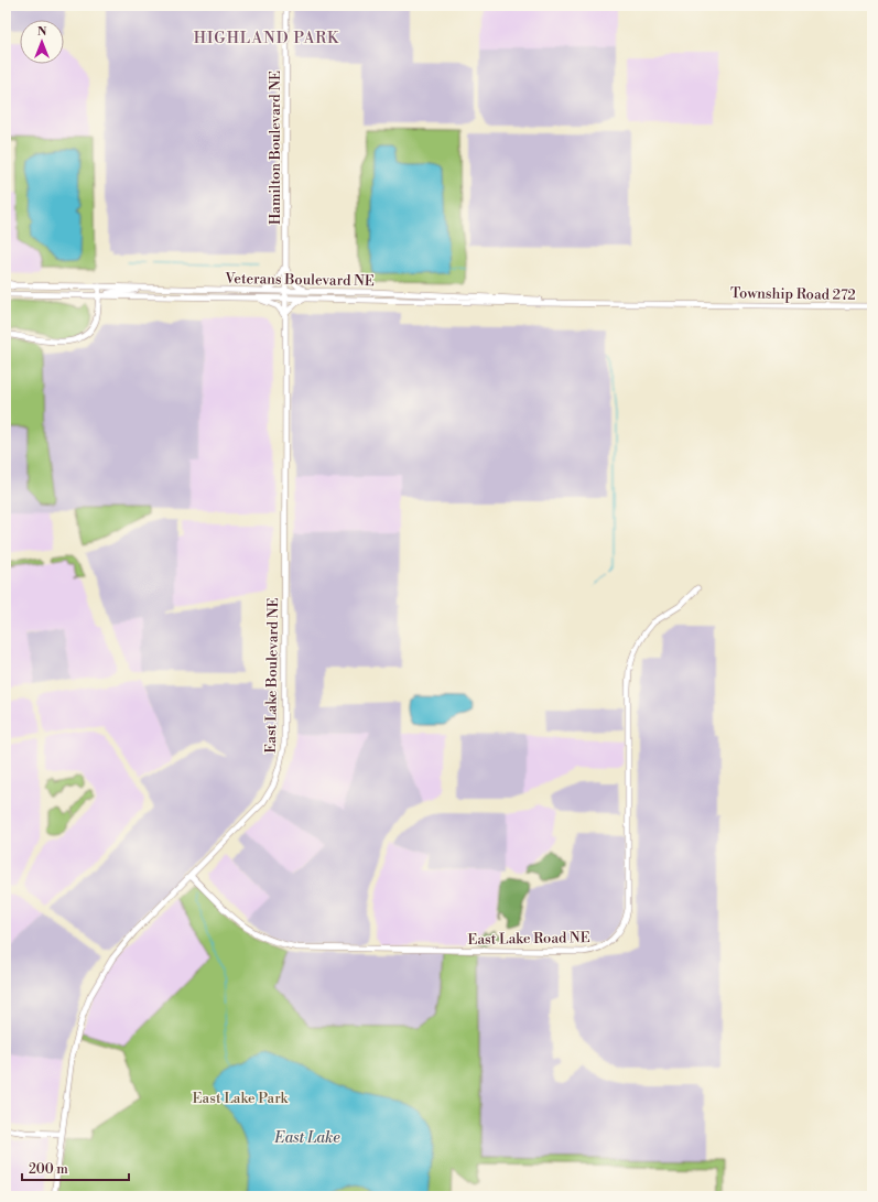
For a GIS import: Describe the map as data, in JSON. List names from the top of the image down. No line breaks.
{"streets":{"main road":["Hamilton Boulevard NE","Veterans Boulevard NE","Township Road 272","East Lake Boulevard NE","East Lake Road NE"]},"crossings":[["Hamilton Boulevard NE","Veterans Boulevard NE"],["Hamilton Boulevard NE","East Lake Boulevard NE"],["Veterans Boulevard NE","Township Road 272"],["Veterans Boulevard NE","East Lake Boulevard NE"],["East Lake Boulevard NE","East Lake Road NE"]],"districts":["HIGHLAND PARK"],"water":["East Lake"],"parks":["East Lake Park"],"scale_bar":"200 m","north":"top"}
